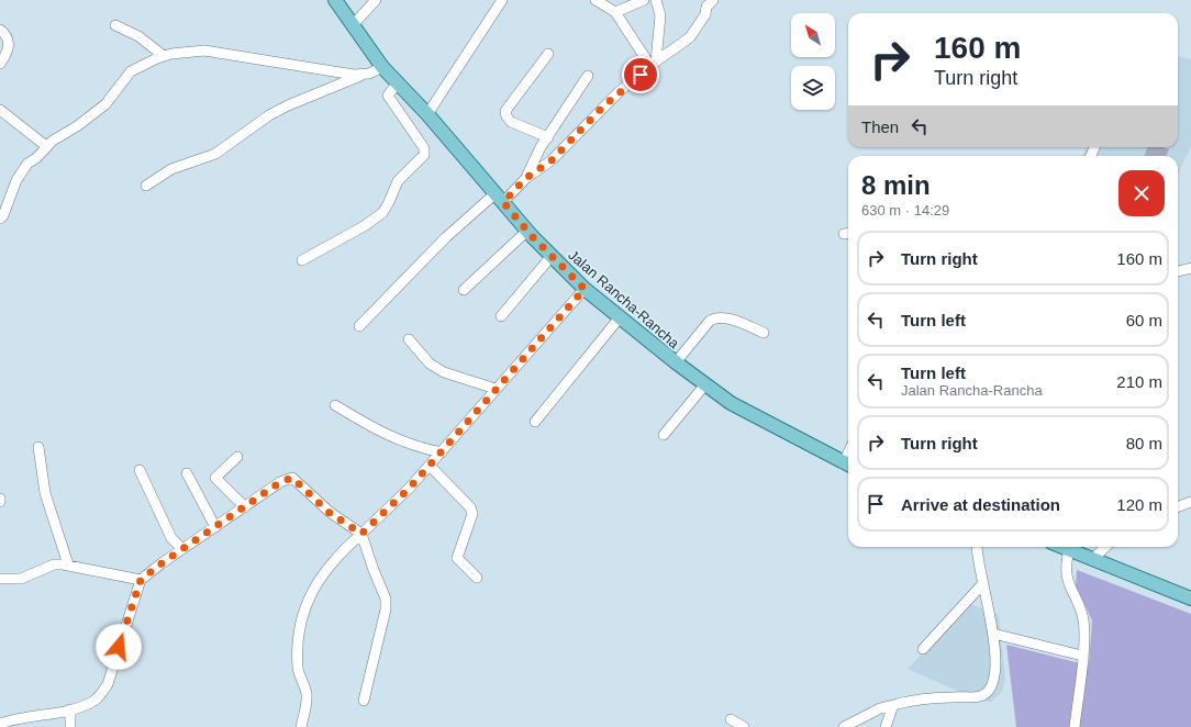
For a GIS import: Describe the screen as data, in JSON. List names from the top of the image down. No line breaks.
{"streets":{"main road":["Jalan Rancha-Rancha"]},"north":"top left","page":{"turn":["160 m","Turn right"],"then":"Then","heading":["8 min","630 m · 14:29"],"list":[{"name":"Turn right","value":"160 m"},{"name":"Turn left","value":"60 m"},{"name":"Turn left","note":"Jalan Rancha-Rancha","value":"210 m"},{"name":"Turn right","value":"80 m"},{"name":"Arrive at destination","value":"120 m"}]}}
